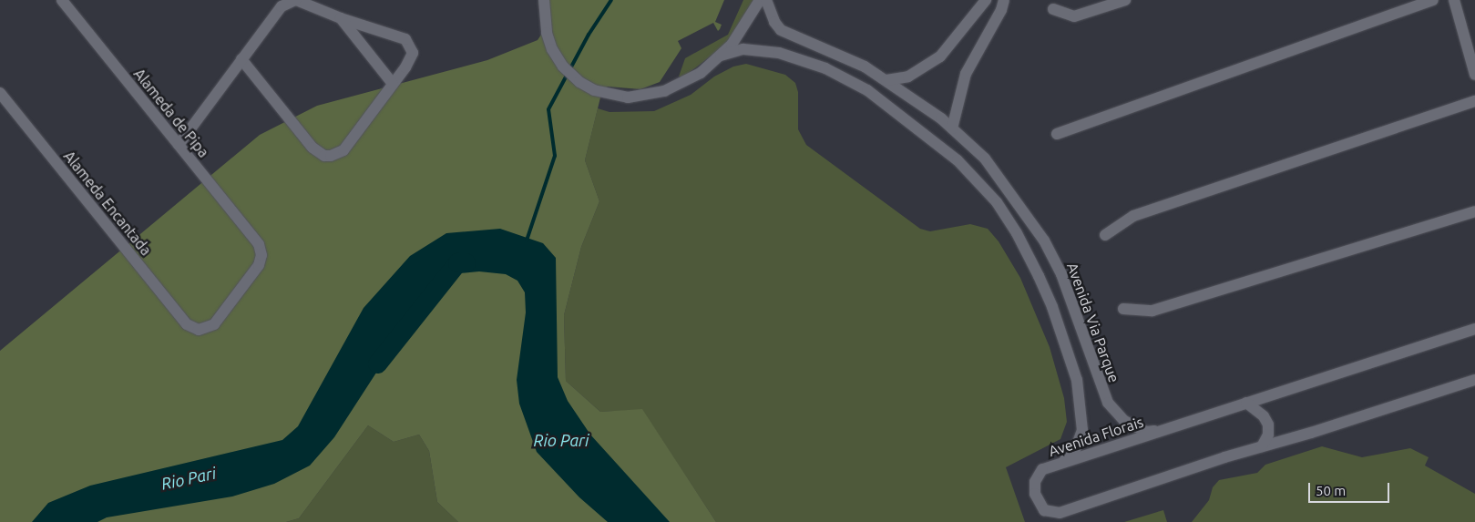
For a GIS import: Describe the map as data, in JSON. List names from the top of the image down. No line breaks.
{"streets":{"street":["Alameda de Pipa","Alameda Encantada","Avenida Via Parque","Avenida Florais"]},"crossings":[["Alameda de Pipa","Alameda Encantada"],["Avenida Via Parque","Avenida Florais"]],"water":["Rio Pari"],"scale_bar":"50 m"}
